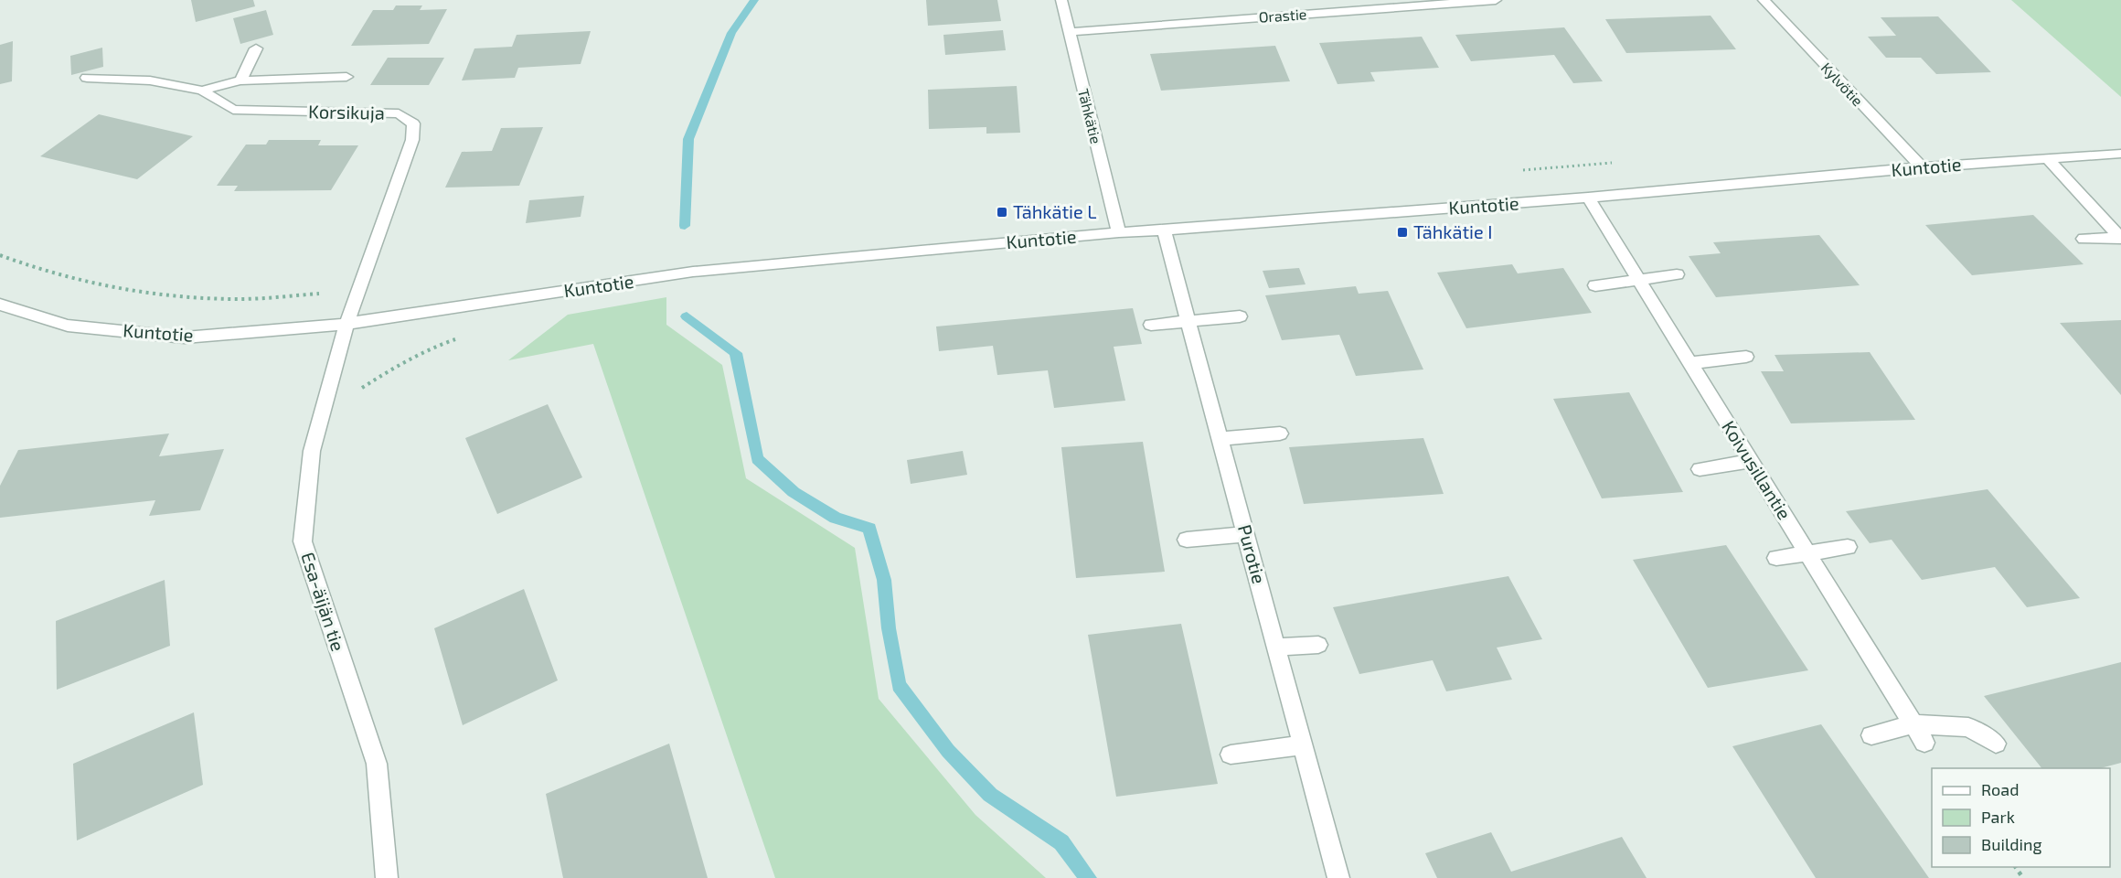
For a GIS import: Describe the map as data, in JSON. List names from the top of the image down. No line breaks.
{"streets":{"street":["Orastie","Kylvötie","Korsikuja","Tähkätie","Kuntotie","Koivusillantie","Purotie","Esa-äijän tie"]},"crossings":[["Orastie","Tähkätie"],["Kylvötie","Kuntotie"],["Korsikuja","Kuntotie"],["Korsikuja","Esa-äijän tie"],["Tähkätie","Kuntotie"],["Kuntotie","Koivusillantie"],["Kuntotie","Purotie"],["Kuntotie","Esa-äijän tie"]],"places":{"transit":["Tähkätie L","Tähkätie I"]},"legend":["Road","Park","Building"]}
